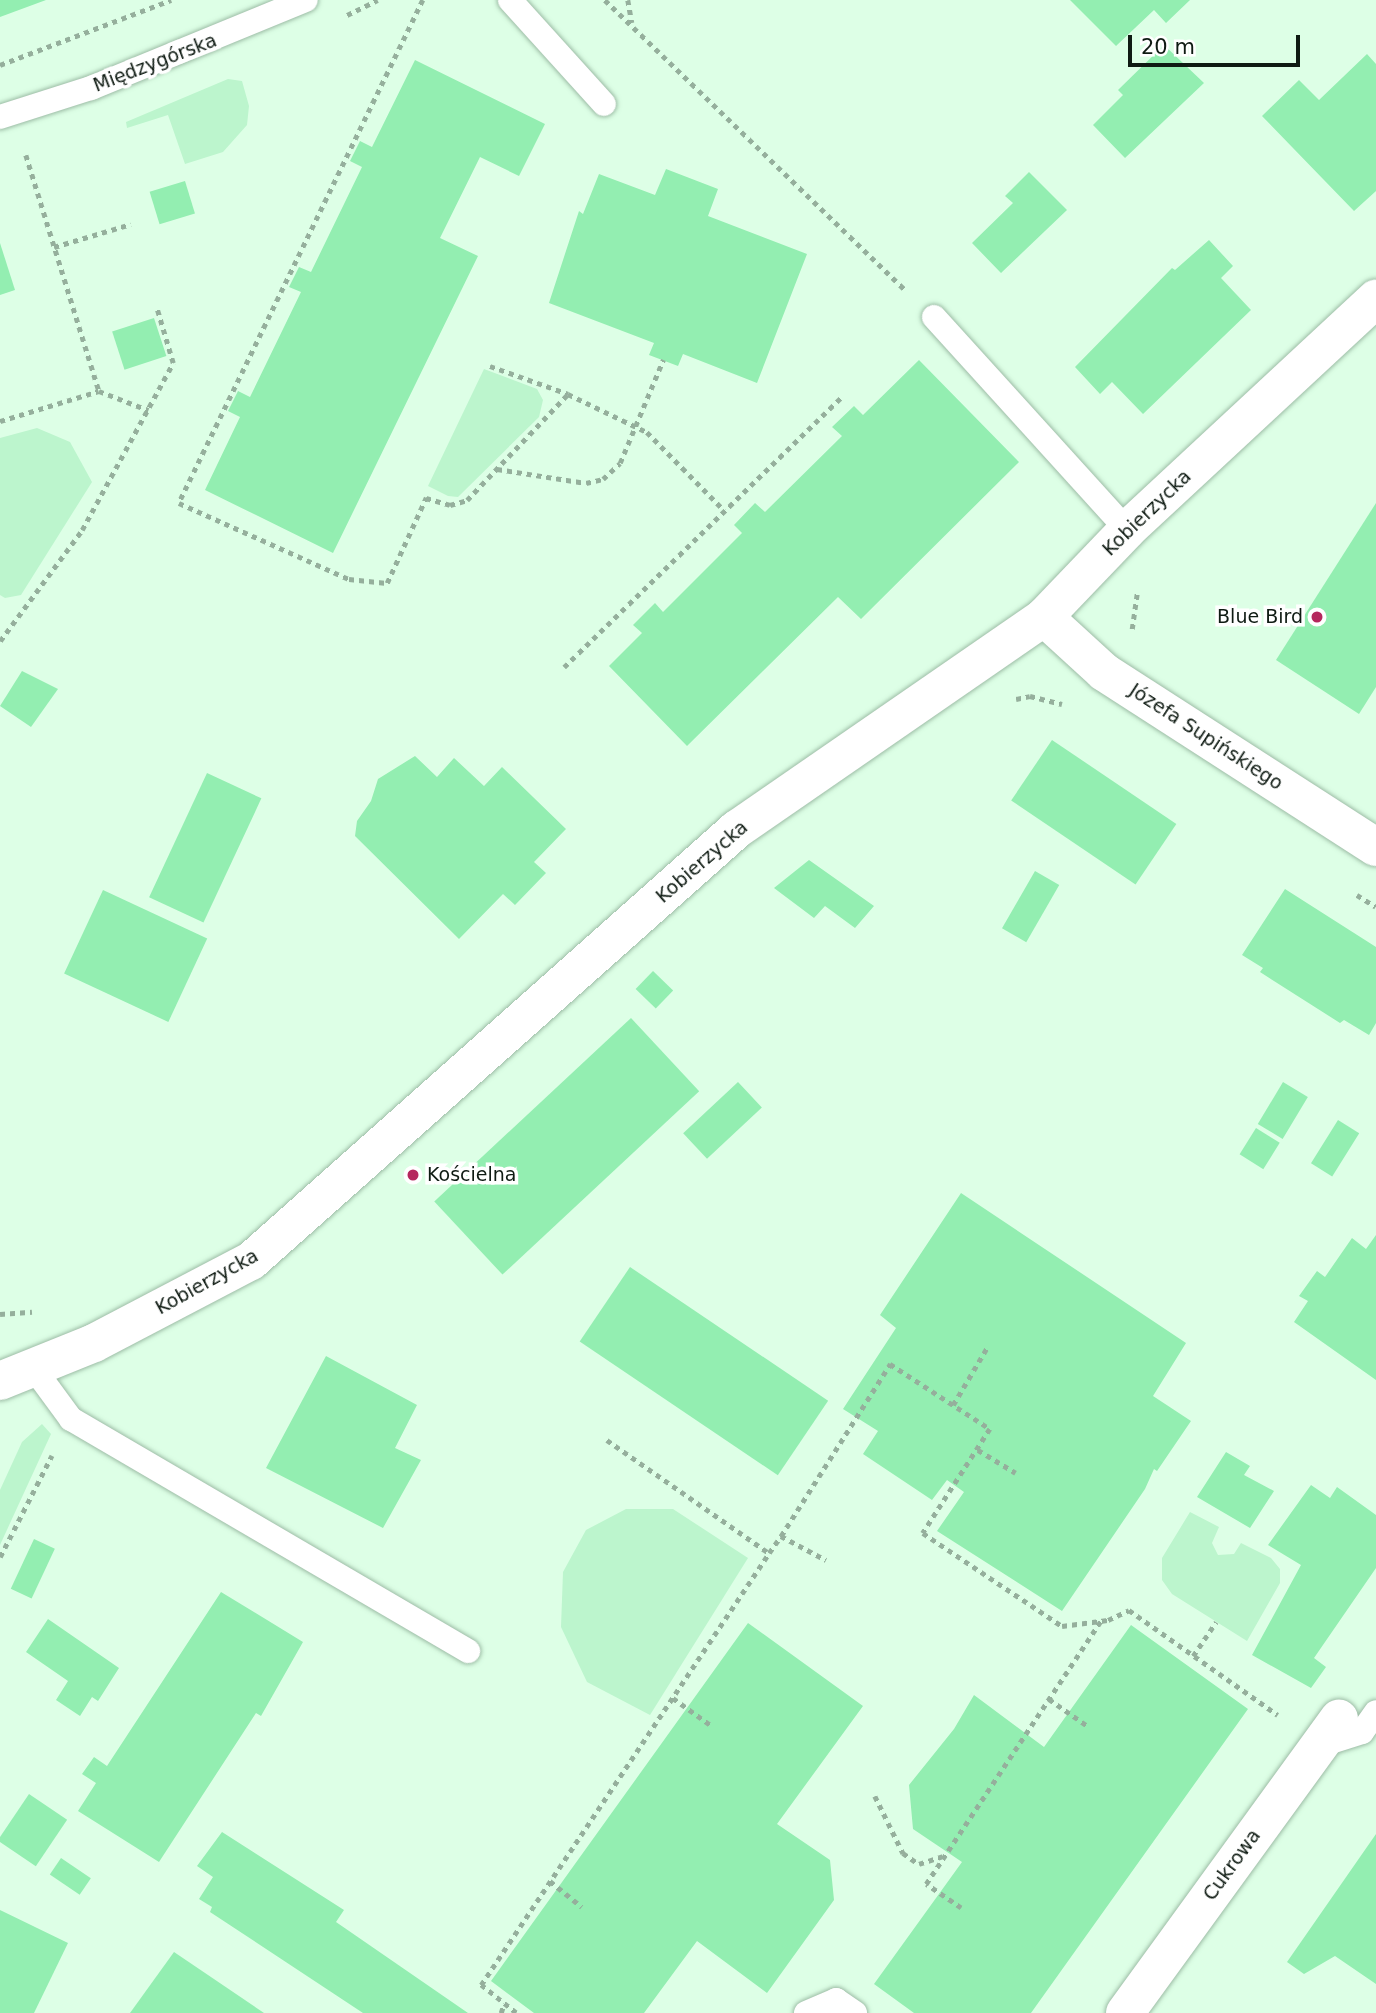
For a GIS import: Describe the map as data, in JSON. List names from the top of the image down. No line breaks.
{"streets":{"street":["Kobierzycka","Józefa Supińskiego","Cukrowa"],"lane":["Międzygórska"]},"crossings":[["Kobierzycka","Józefa Supińskiego"]],"places":["Blue Bird","Kościelna"],"scale_bar":"20 m"}
